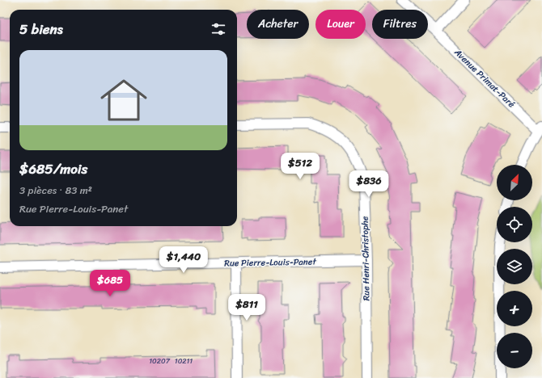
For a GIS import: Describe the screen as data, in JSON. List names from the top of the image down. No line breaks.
{"streets":{"street":["Avenue Primat-Paré","Rue Henri-Christophe","Rue Pierre-Louis-Panet"]},"crossings":[["Rue Henri-Christophe","Rue Pierre-Louis-Panet"]],"house_numbers":["10207","10211"],"north":"top right","page":{"chip":["Acheter","Louer","Filtres"],"heading":"5 biens","list":[{"name":"$685/mois","note":"3 pièces · 83 m² · Rue Pierre-Louis-Panet"}],"price":["$512","$836","$1,440","$685","$811"],"map_buttons":["+","−"]}}
